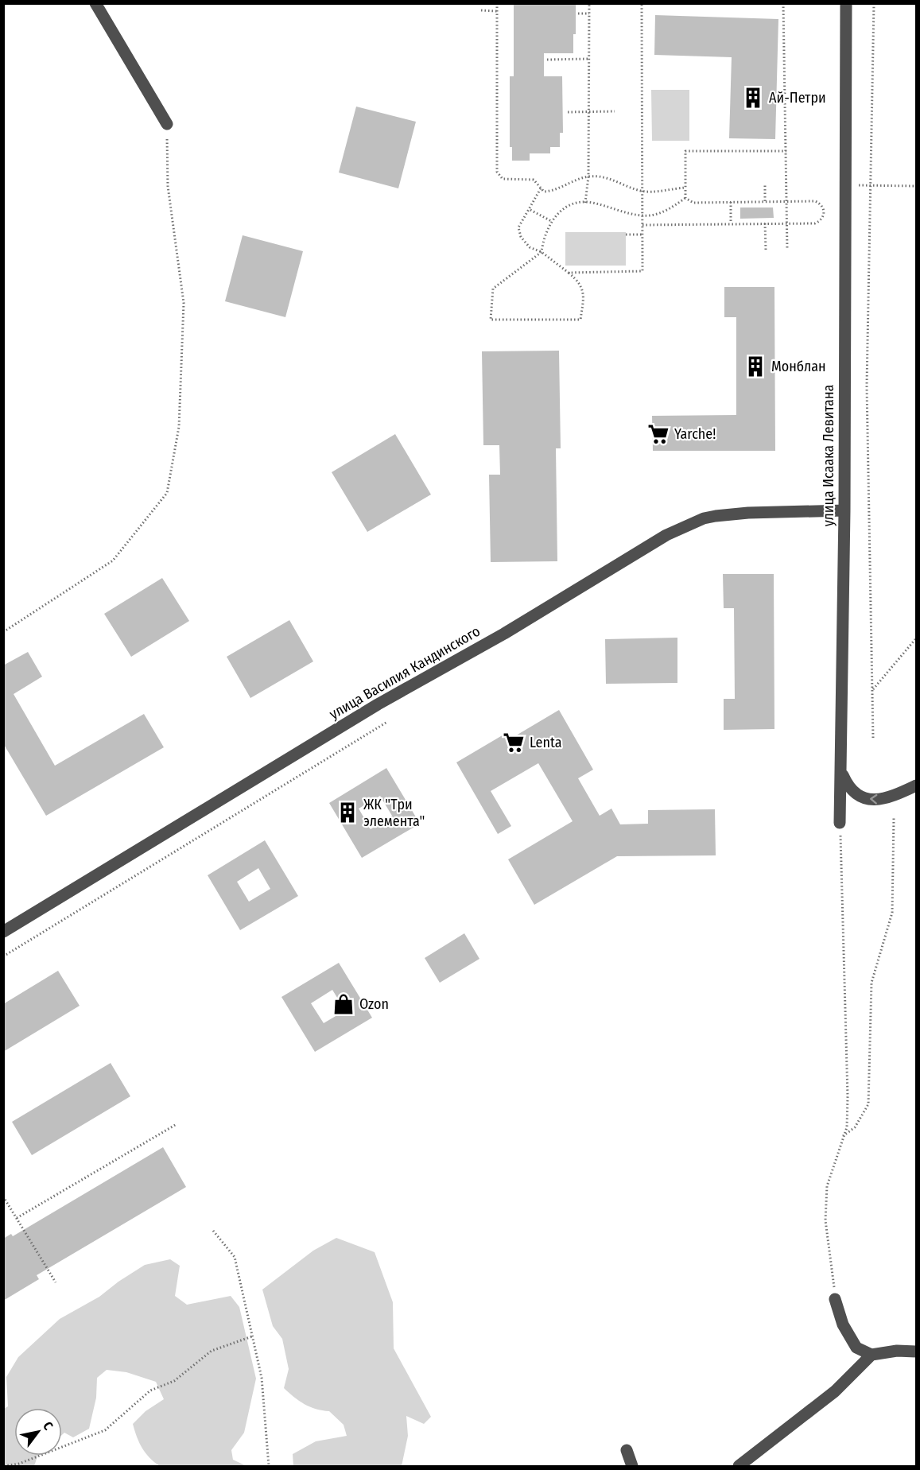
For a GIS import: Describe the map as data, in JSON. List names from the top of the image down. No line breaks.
{"streets":{"street":["улица Исаака Левитана","улица Василия Кандинского"]},"crossings":[["улица Исаака Левитана","улица Василия Кандинского"]],"places":{"building":["Ай-Петри","Монблан","ЖК \"Три элемента\""],"supermarket":["Yarche!","Lenta"],"shop":["Ozon"]},"north":"top right"}
